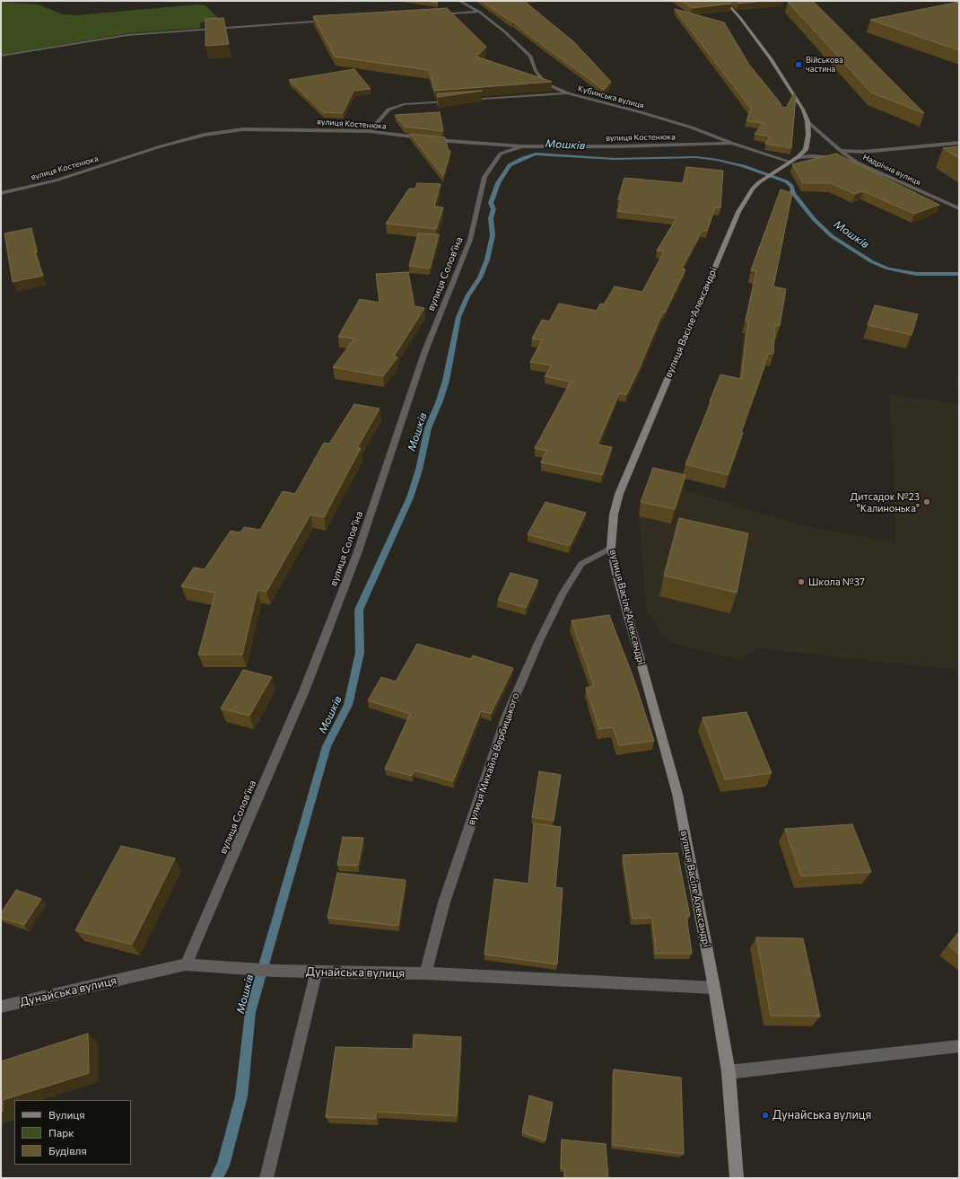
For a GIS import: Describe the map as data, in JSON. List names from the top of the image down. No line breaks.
{"streets":{"main road":["вулиця Васіле Александрі"],"street":["Кубинська вулиця","вулиця Костенюка","Надрічна вулиця","вулиця Солов'їна","вулиця Михайла Вербицького","Дунайська вулиця"]},"crossings":[["Кубинська вулиця","вулиця Костенюка"],["Кубинська вулиця","вулиця Васіле Александрі"],["вулиця Костенюка","вулиця Солов'їна"],["Надрічна вулиця","вулиця Васіле Александрі"],["вулиця Солов'їна","Дунайська вулиця"],["вулиця Васіле Александрі","вулиця Михайла Вербицького"],["вулиця Васіле Александрі","Дунайська вулиця"],["вулиця Михайла Вербицького","Дунайська вулиця"]],"water":["Мошків"],"places":["Військова частина","Дитсадок №23 \"Калинонька\"","Школа №37","Дунайська вулиця"],"legend":["Вулиця","Парк","Будівля"]}
